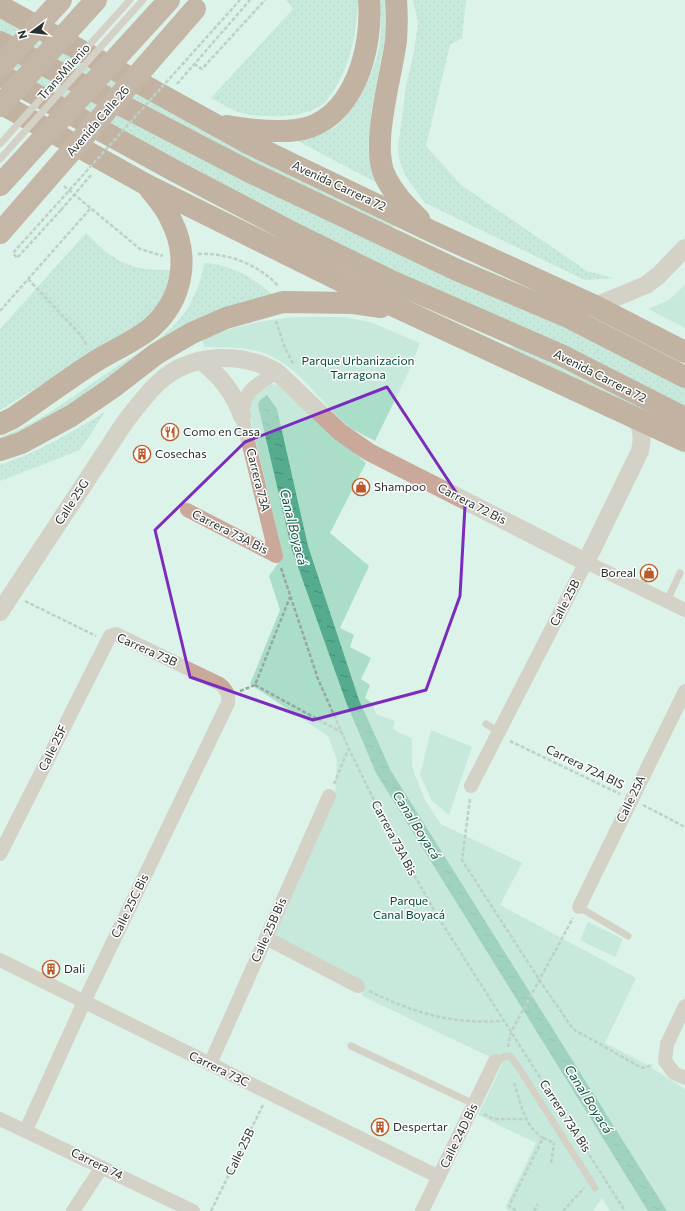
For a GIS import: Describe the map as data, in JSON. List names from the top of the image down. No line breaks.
{"streets":{"highway":["Avenida Carrera 72"],"main road":["Avenida Calle 26"],"street":["Carrera 73A","Calle 25G","Carrera 72 Bis","Carrera 73A Bis","Calle 25B","Carrera 73B","Calle 25F","Calle 25A","Calle 25C Bis","Calle 25B Bis","Carrera 73C","Calle 24D Bis","Carrera 74"],"lane":["TransMilenio"],"path":["Carrera 72A BIS"]},"crossings":[["Avenida Carrera 72","Calle 25B"],["Carrera 73A","Carrera 72 Bis"],["Carrera 73A","Carrera 73A Bis"],["Calle 25G","Carrera 72 Bis"],["Calle 25G","Carrera 73B"],["Carrera 72 Bis","Calle 25B"],["Calle 25B","Carrera 72A BIS"],["Calle 25B","Carrera 73C"],["Carrera 73B","Calle 25F"],["Carrera 73B","Calle 25C Bis"],["Carrera 72A BIS","Calle 25A"],["Calle 25C Bis","Carrera 73C"],["Calle 25C Bis","Carrera 74"],["Calle 25B Bis","Carrera 73C"],["Carrera 73C","Calle 24D Bis"]],"water":["Canal Boyacá"],"parks":["Parque Urbanizacion Tarragona","Parque Canal Boyacá"],"places":{"restaurant":["Como en Casa"],"building":["Cosechas","Dali","Despertar"],"shop":["Shampoo","Boreal"]},"north":"left"}
